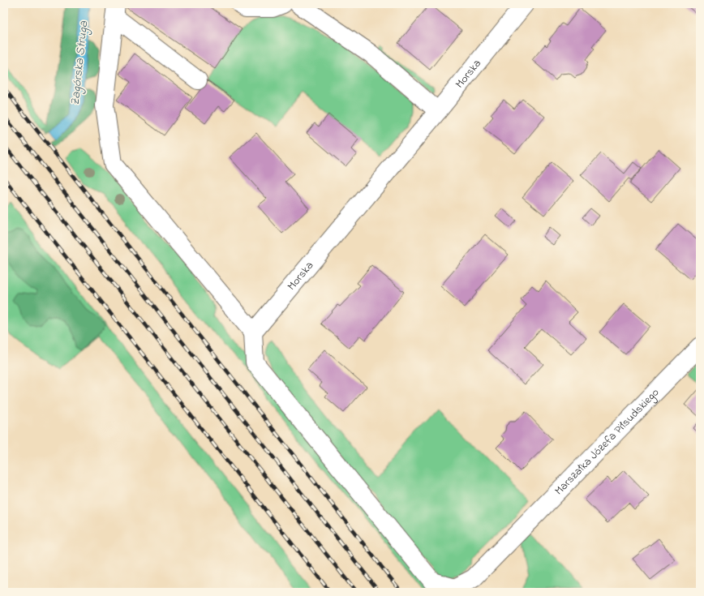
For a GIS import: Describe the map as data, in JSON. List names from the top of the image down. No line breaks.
{"streets":{"street":["Morska","Marszałka Józefa Piłsudskiego"]},"crossings":[["Morska","Marszałka Józefa Piłsudskiego"]],"water":["Zagórska Struga"]}
